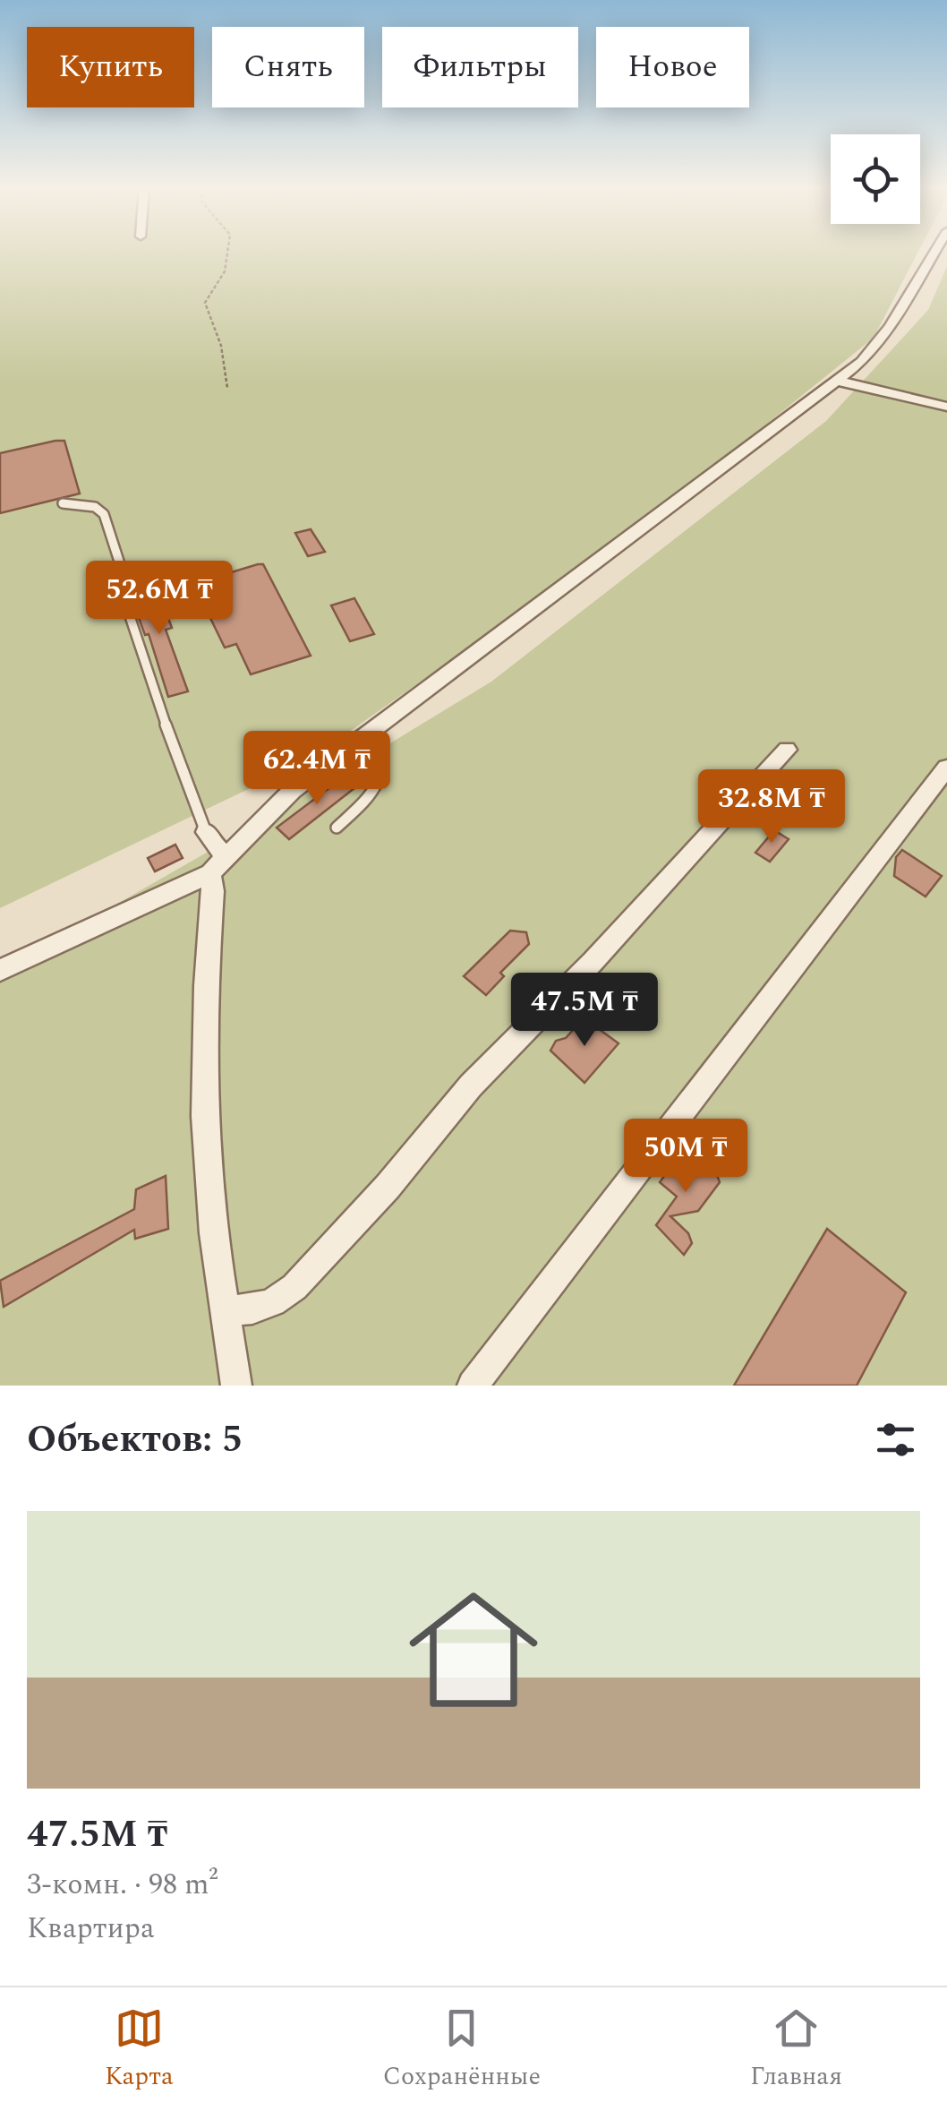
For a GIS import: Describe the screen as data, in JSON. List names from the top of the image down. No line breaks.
{"page":{"chip":["Купить","Снять","Фильтры","Новое"],"price":["52.6M ₸","62.4M ₸","32.8M ₸","47.5M ₸","50M ₸"],"heading":"Объектов: 5","list":[{"name":"47.5M ₸","note":"3-комн. · 98 m² · Квартира"}],"tabs":["Карта","Сохранённые","Главная"]}}
